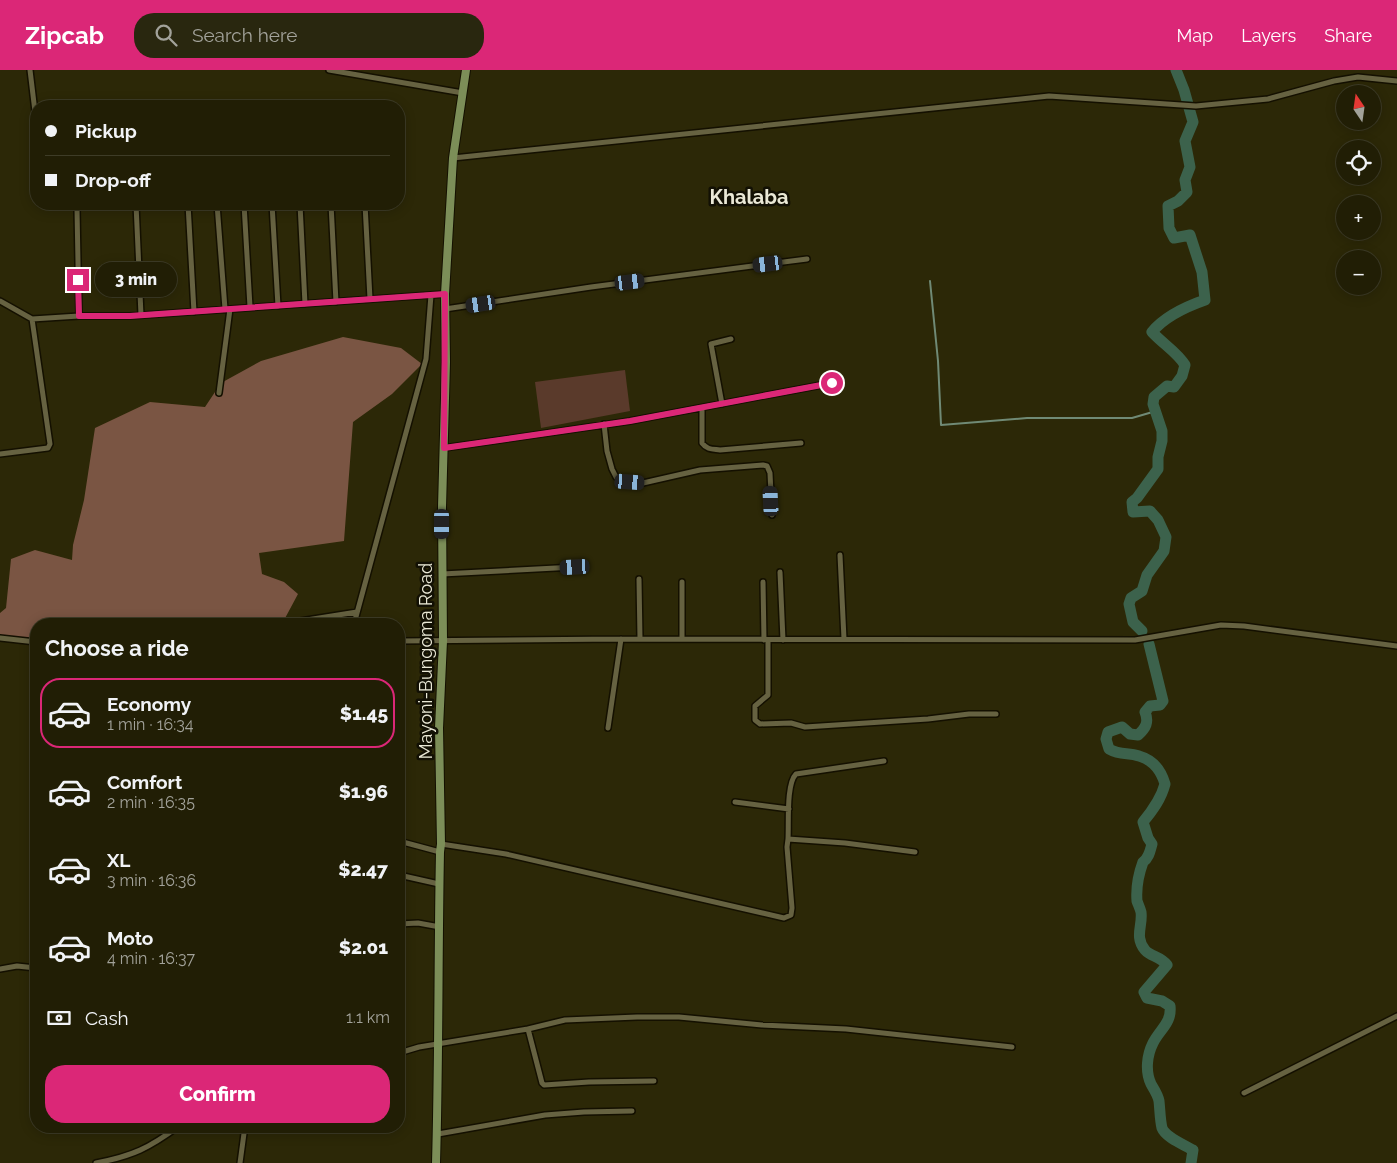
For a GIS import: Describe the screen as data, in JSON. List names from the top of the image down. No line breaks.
{"streets":{"main road":["Mayoni-Bungoma Road"]},"districts":["Khalaba"],"north":"top","page":{"header":"Zipcab","search":"Search here","nav":["Map","Layers","Share"],"map_buttons":["+","−"],"banner":["Pickup","Drop-off"],"bubble":"3 min","heading":"Choose a ride","list":[{"name":"Economy","note":"1 min · 16:34","value":"$1.45"},{"name":"Comfort","note":"2 min · 16:35","value":"$1.96"},{"name":"XL","note":"3 min · 16:36","value":"$2.47"},{"name":"Moto","note":"4 min · 16:37","value":"$2.01"}],"pay":["Cash","1.1 km"],"buttons":"Confirm"}}
